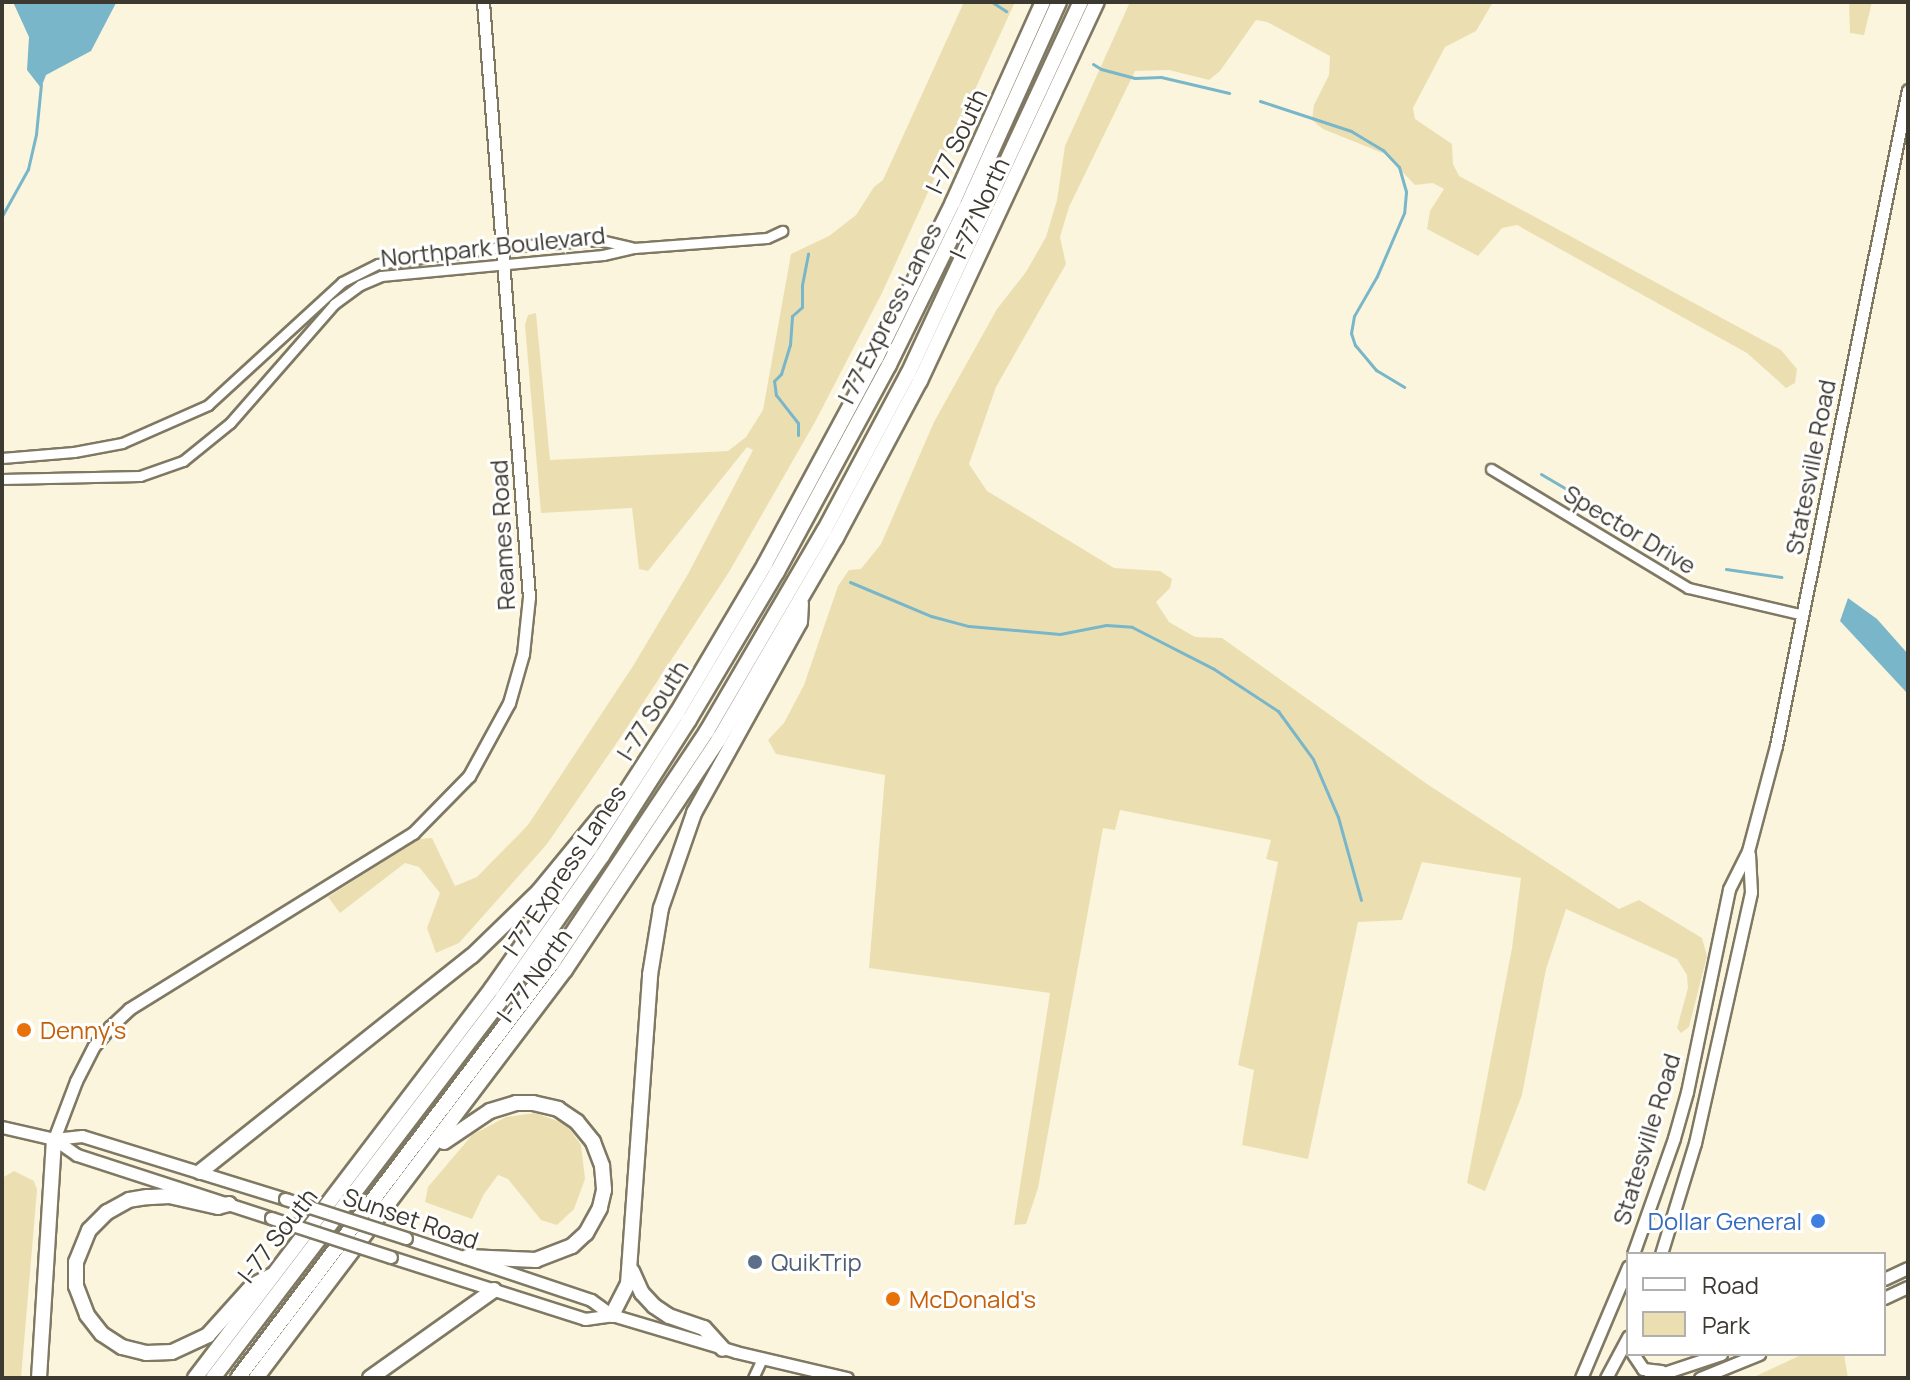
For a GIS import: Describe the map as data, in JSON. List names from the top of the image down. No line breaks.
{"streets":{"highway":["I-77 South","I-77 North","I 77 Express Lanes"],"main road":["Statesville Road","Reames Road","Sunset Road"],"street":["Northpark Boulevard","Spector Drive"]},"crossings":[["Northpark Boulevard","Reames Road"],["Statesville Road","Spector Drive"],["Reames Road","Sunset Road"]],"places":["Denny's","Dollar General","QuikTrip","McDonald's"],"legend":["Road","Park"]}
